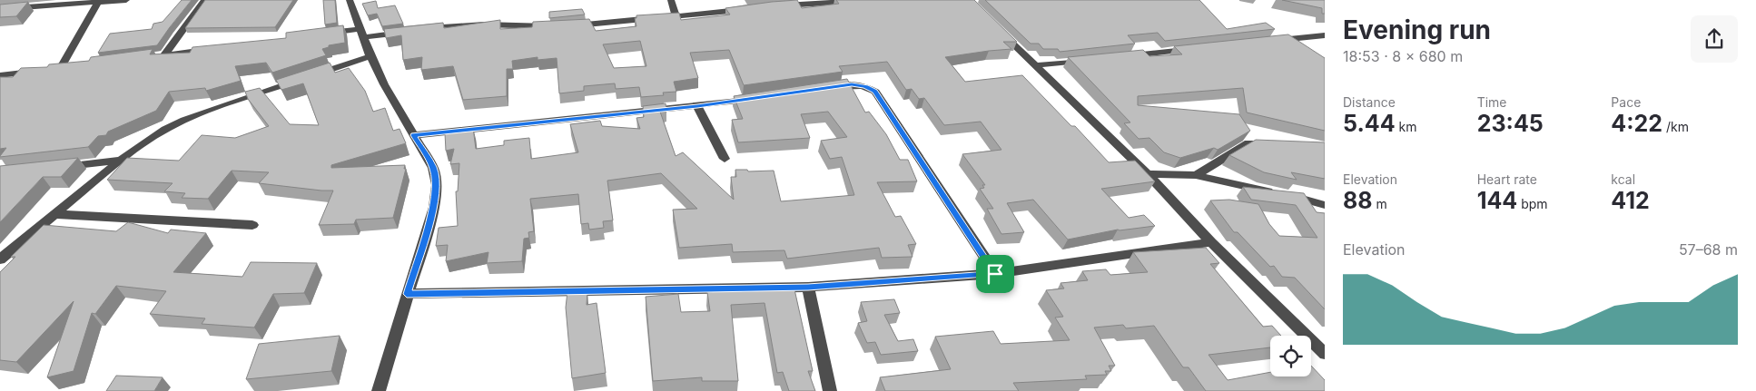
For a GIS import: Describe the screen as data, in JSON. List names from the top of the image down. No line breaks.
{"page":{"heading":["Evening run","18:53 · 8 × 680 m"],"stats":[["Distance","5.44 km"],["Time","23:45"],["Pace","4:22 /km"],["Elevation","88 m"],["Heart rate","144 bpm"],["kcal","412"]],"chart":["Elevation","57–68 m"]}}
